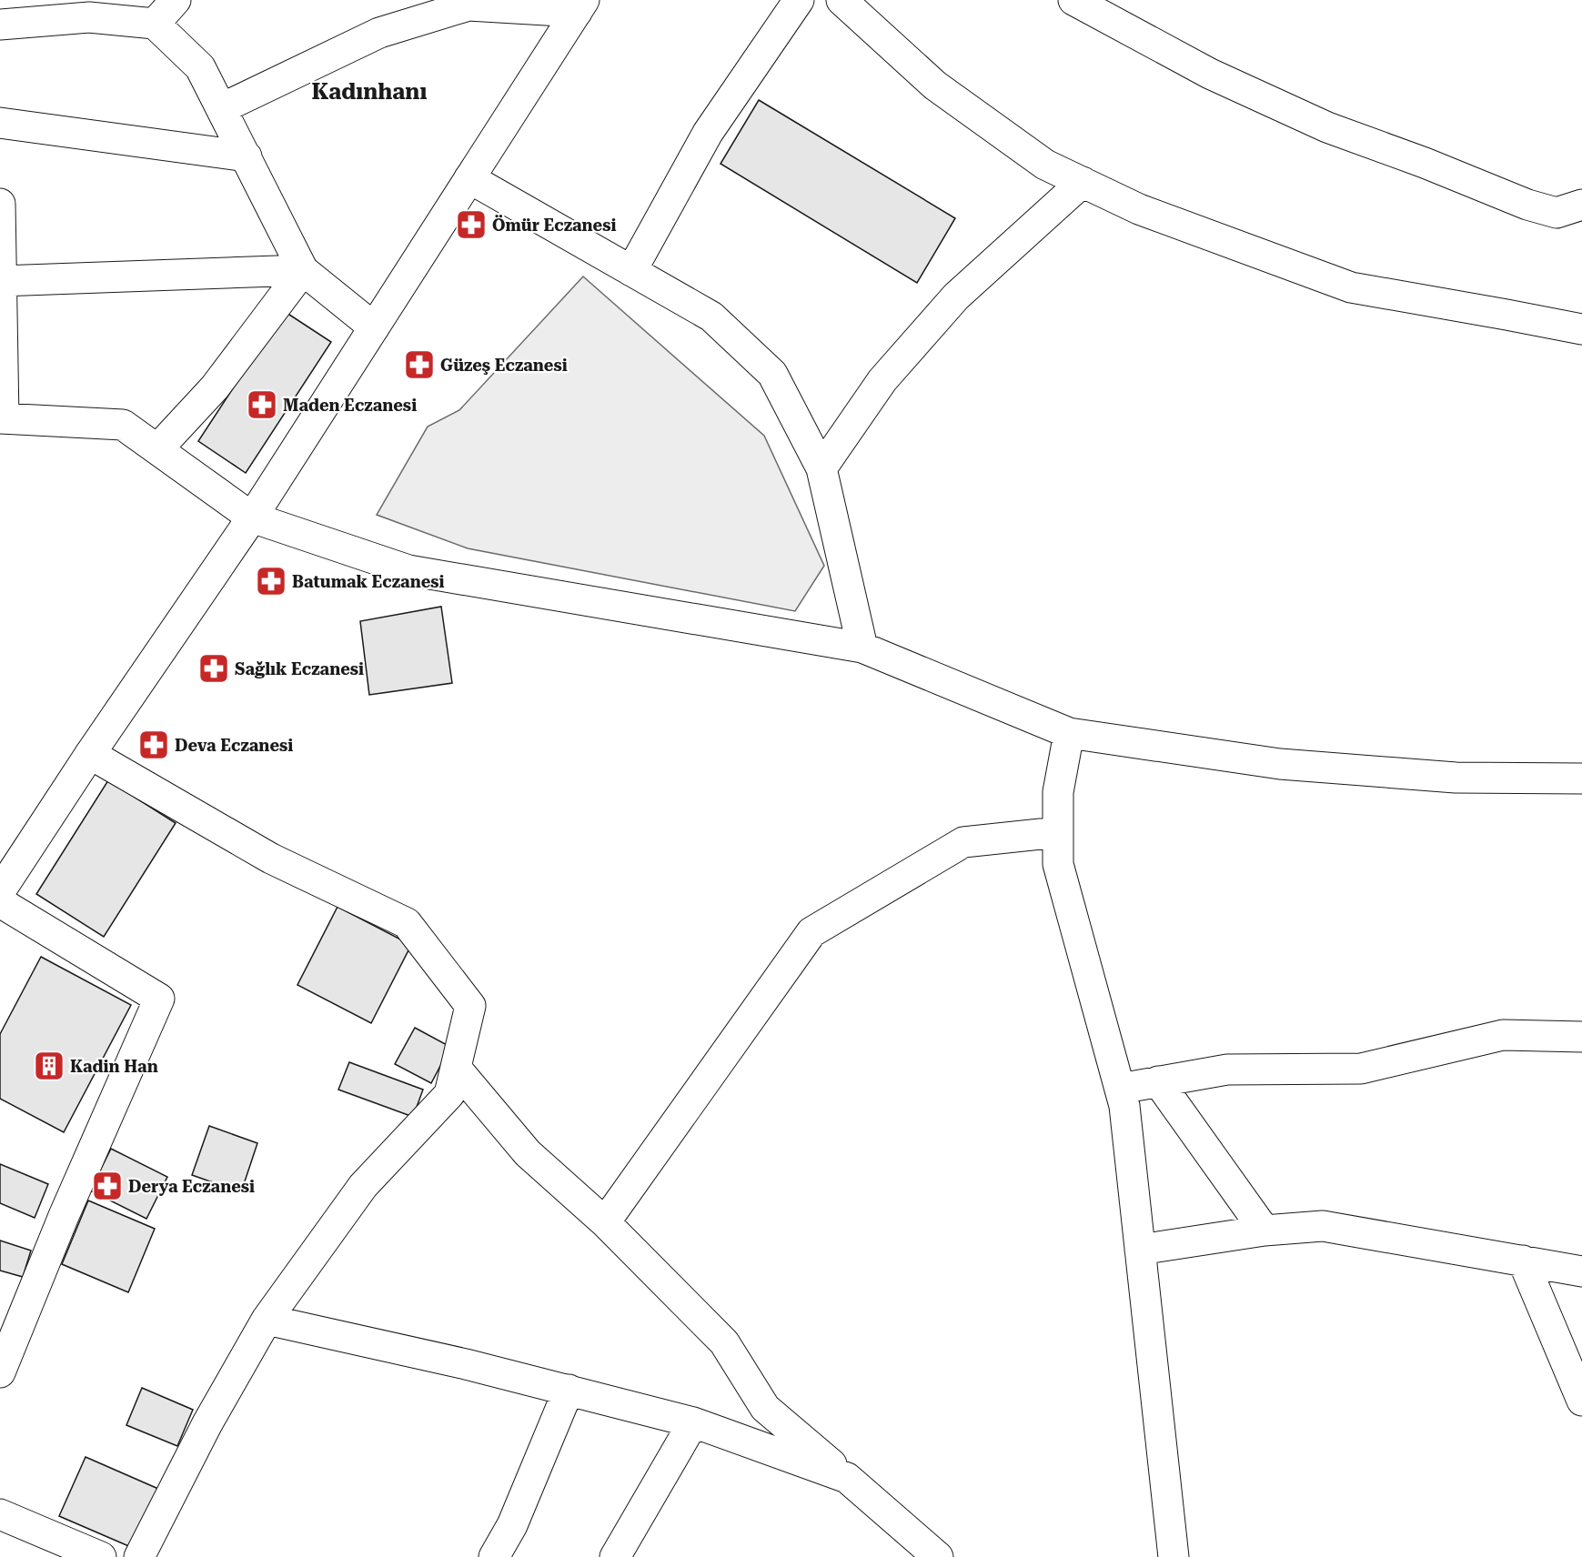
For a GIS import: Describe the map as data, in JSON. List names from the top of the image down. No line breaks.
{"districts":["Kadınhanı"],"places":{"pharmacy":["Ömür Eczanesi","Güzeş Eczanesi","Maden Eczanesi","Batumak Eczanesi","Sağlık Eczanesi","Deva Eczanesi","Derya Eczanesi"],"building":["Kadin Han"]}}
